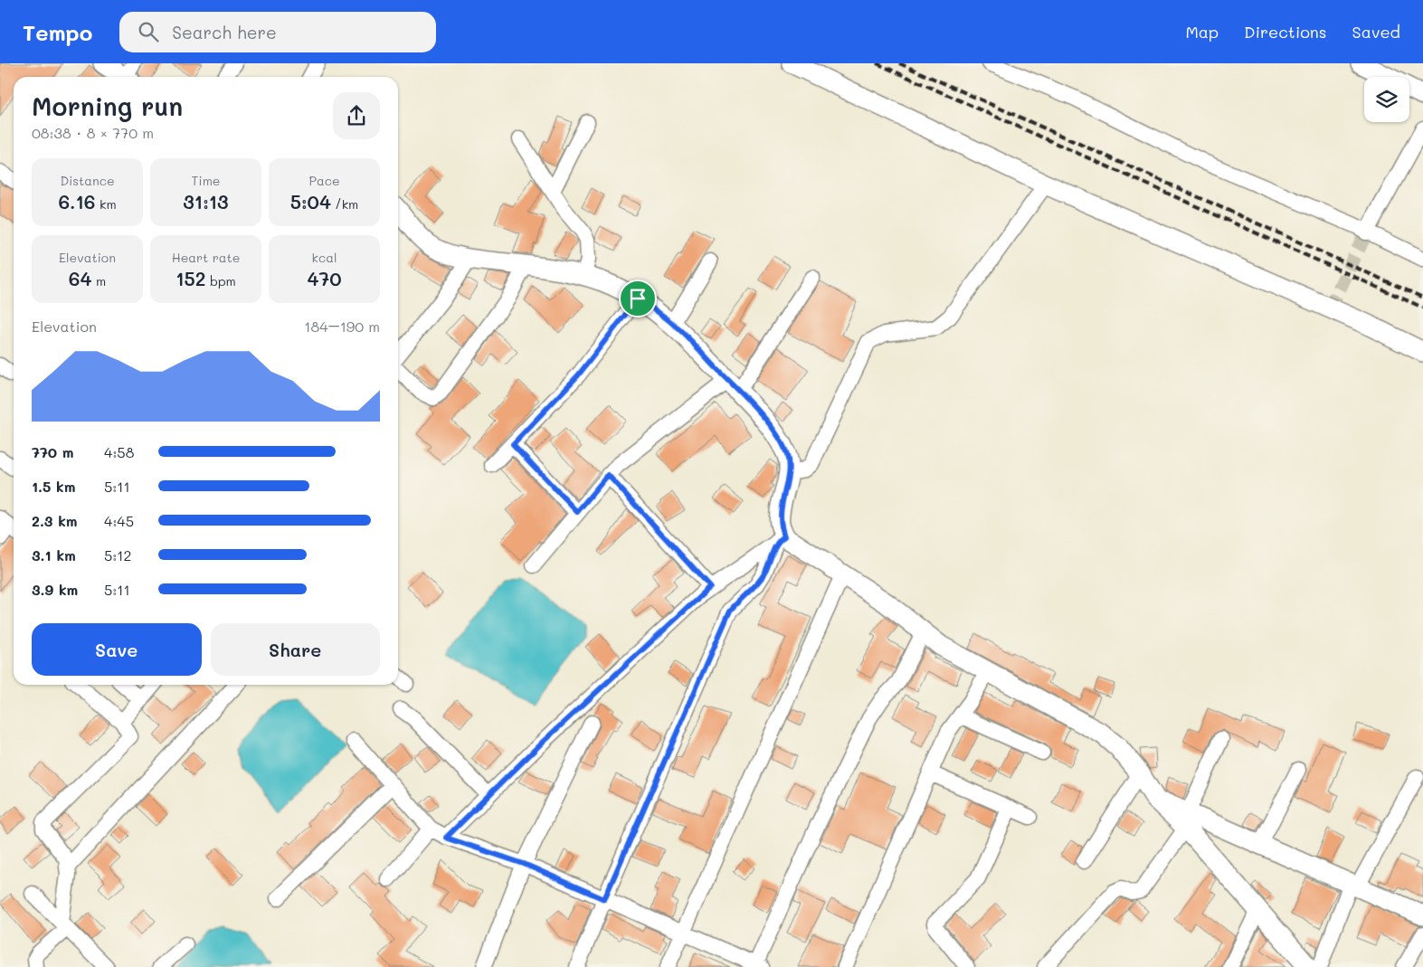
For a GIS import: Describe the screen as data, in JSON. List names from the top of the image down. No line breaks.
{"page":{"header":"Tempo","search":"Search here","nav":["Map","Directions","Saved"],"heading":["Morning run","08:38 · 8 × 770 m"],"stats":[["Distance","6.16 km"],["Time","31:13"],["Pace","5:04 /km"],["Elevation","64 m"],["Heart rate","152 bpm"],["kcal","470"]],"chart":["Elevation","184–190 m"],"list":[{"name":"770 m","note":"4:58"},{"name":"1.5 km","note":"5:11"},{"name":"2.3 km","note":"4:45"},{"name":"3.1 km","note":"5:12"},{"name":"3.9 km","note":"5:11"}],"buttons":["Save","Share"]}}
